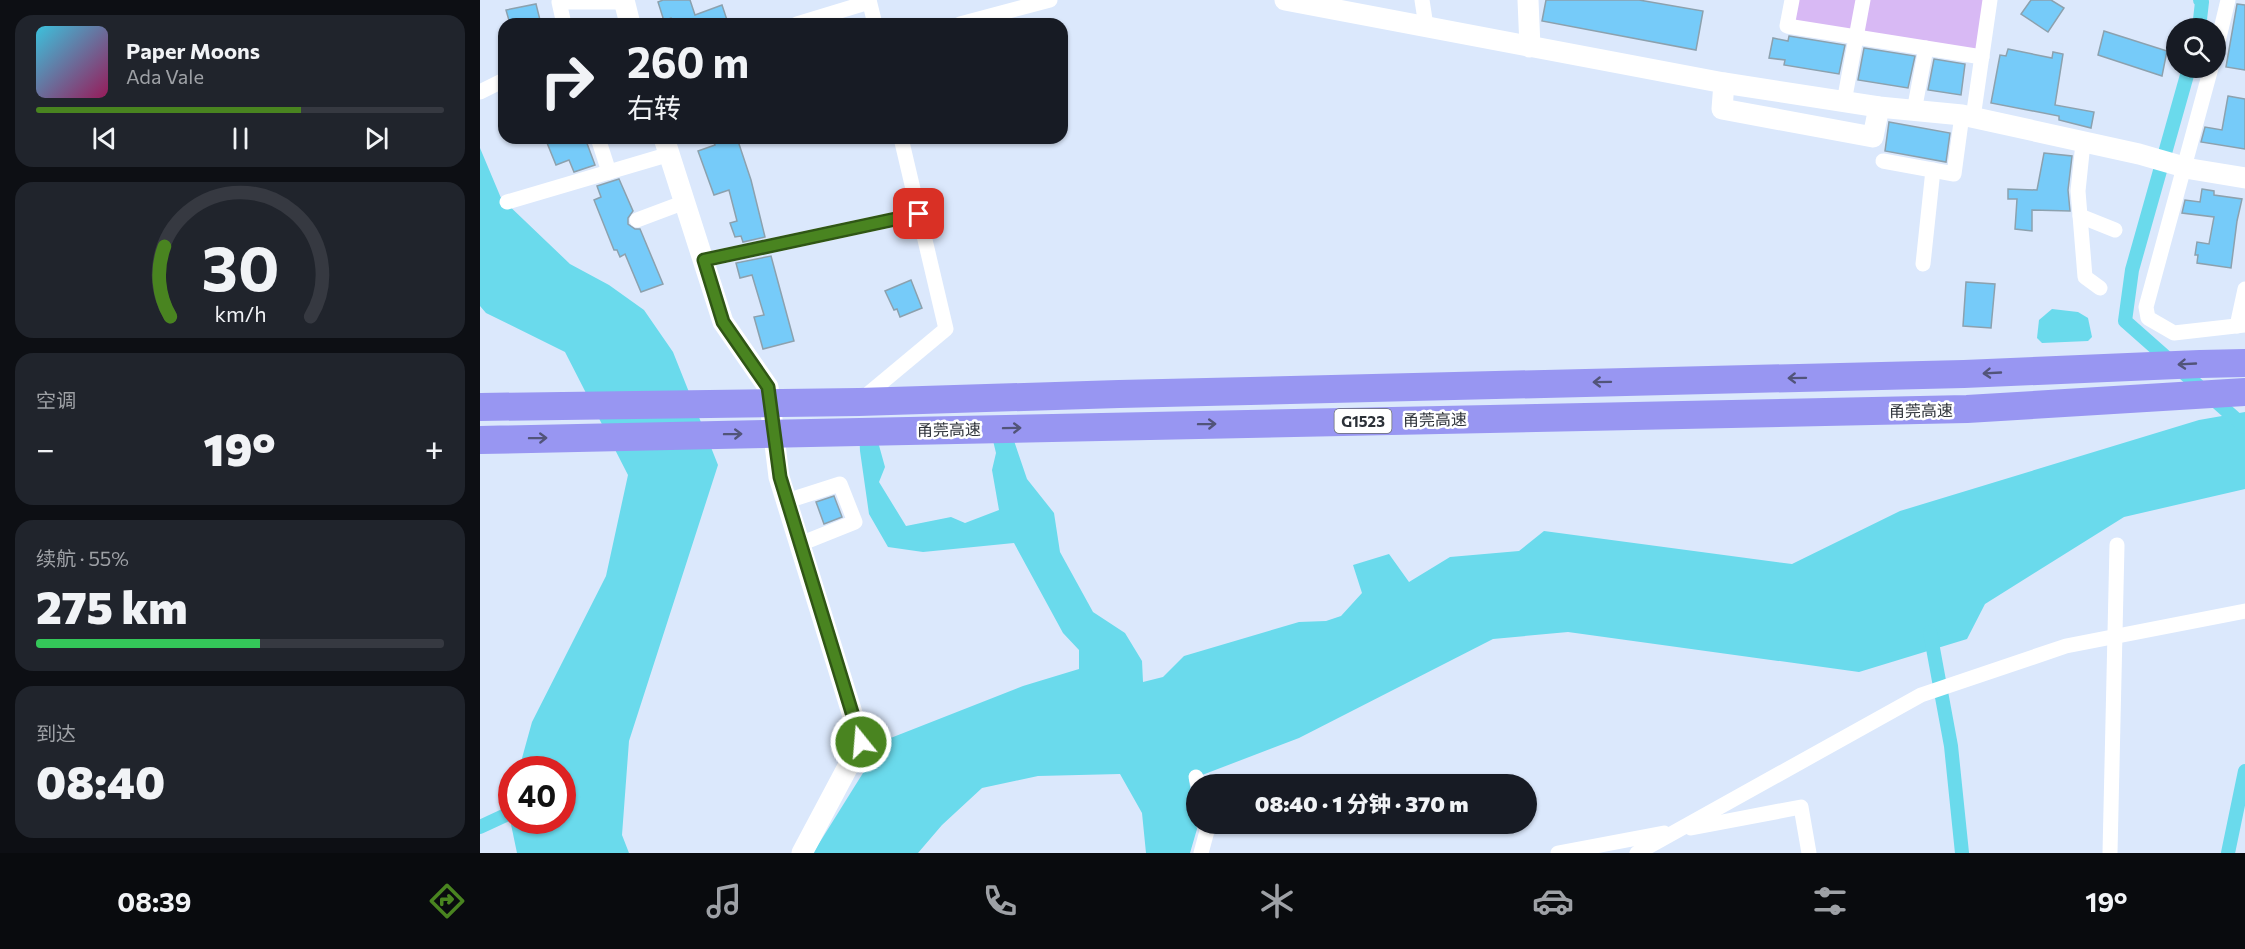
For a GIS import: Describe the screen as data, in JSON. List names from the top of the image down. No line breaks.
{"streets":{"highway":["甬莞高速","G1523"]},"page":{"turn":["260 m","右转"],"song":["Paper Moons","Ada Vale"],"tile":["空调",["续航 · 55%","275 km"],["到达","08:40"]],"heat":["−","19°","+"],"limit":"40","trip":"08:40 · 1 分钟 · 370 m","tabs":["08:39","19°"],"gauge":["30","km/h"]}}
